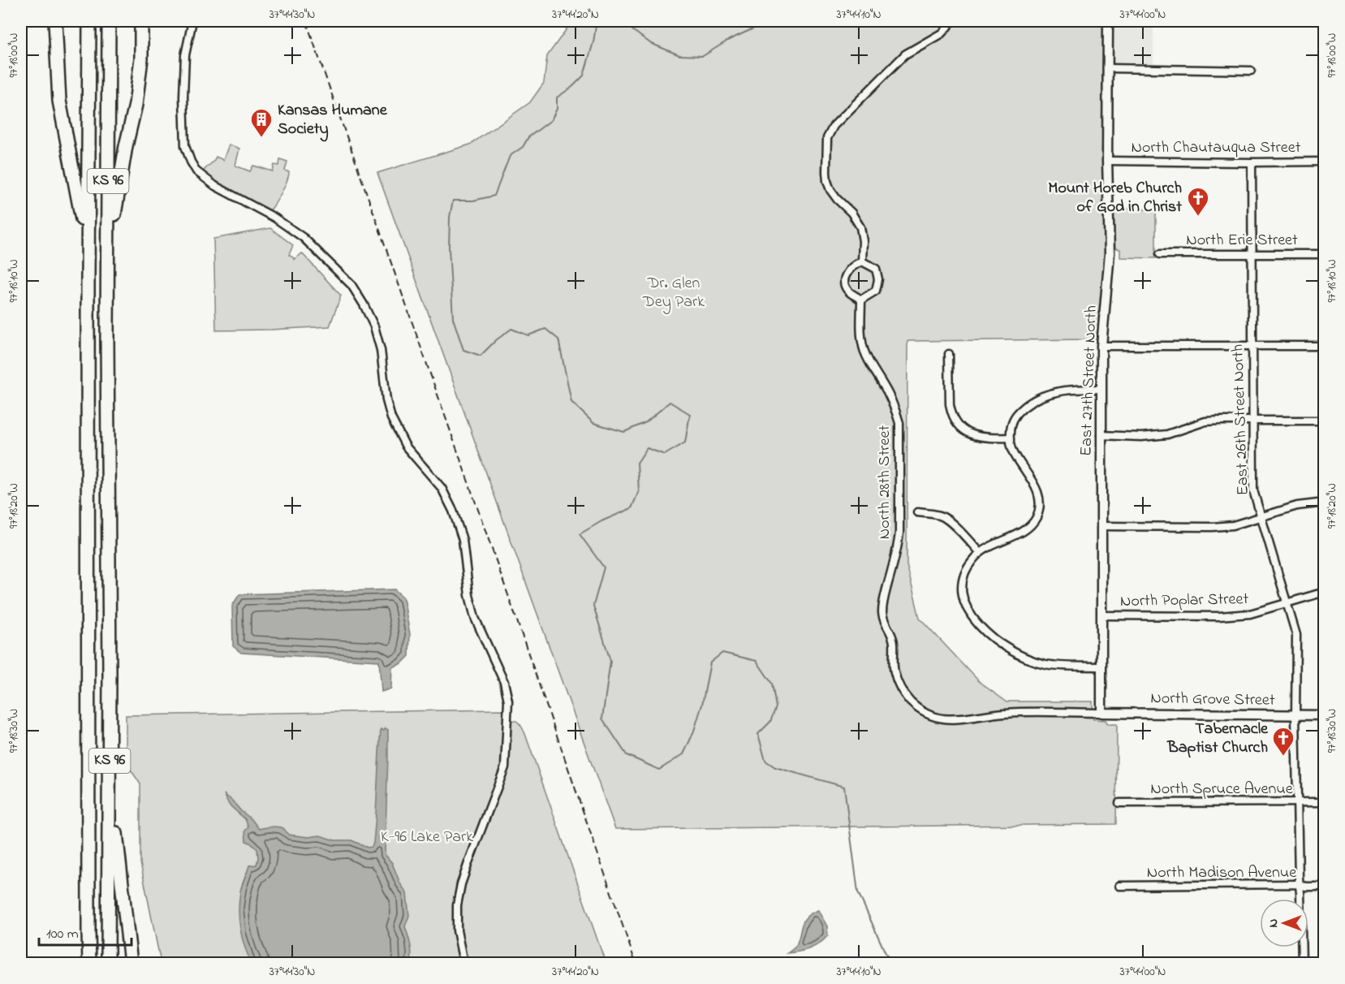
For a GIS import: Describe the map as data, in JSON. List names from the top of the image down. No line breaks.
{"streets":{"highway":["KS 96"],"street":["North Chautauqua Street","North Erie Street","East 27th Street North","East 26th Street North","North 28th Street","North Poplar Street","North Grove Street","North Spruce Avenue","North Madison Avenue"]},"crossings":[["North Chautauqua Street","East 27th Street North"],["North Chautauqua Street","East 26th Street North"],["North Erie Street","East 26th Street North"],["East 27th Street North","North 28th Street"],["East 27th Street North","North Poplar Street"],["East 27th Street North","North Grove Street"],["East 26th Street North","North Poplar Street"],["East 26th Street North","North Grove Street"],["East 26th Street North","North Spruce Avenue"],["East 26th Street North","North Madison Avenue"],["North 28th Street","North Grove Street"]],"parks":["Dr. Glen Dey Park","K-96 Lake Park"],"places":{"building":["Kansas Humane Society"],"church":["Mount Horeb Church of God in Christ","Tabernacle Baptist Church"]},"scale_bar":"100 m","north":"left","coordinates":["37°44'30\"N","37°44'20\"N","37°44'10\"N","37°44'00\"N","97°18'00\"W","97°18'10\"W","97°18'20\"W","97°18'30\"W"]}
